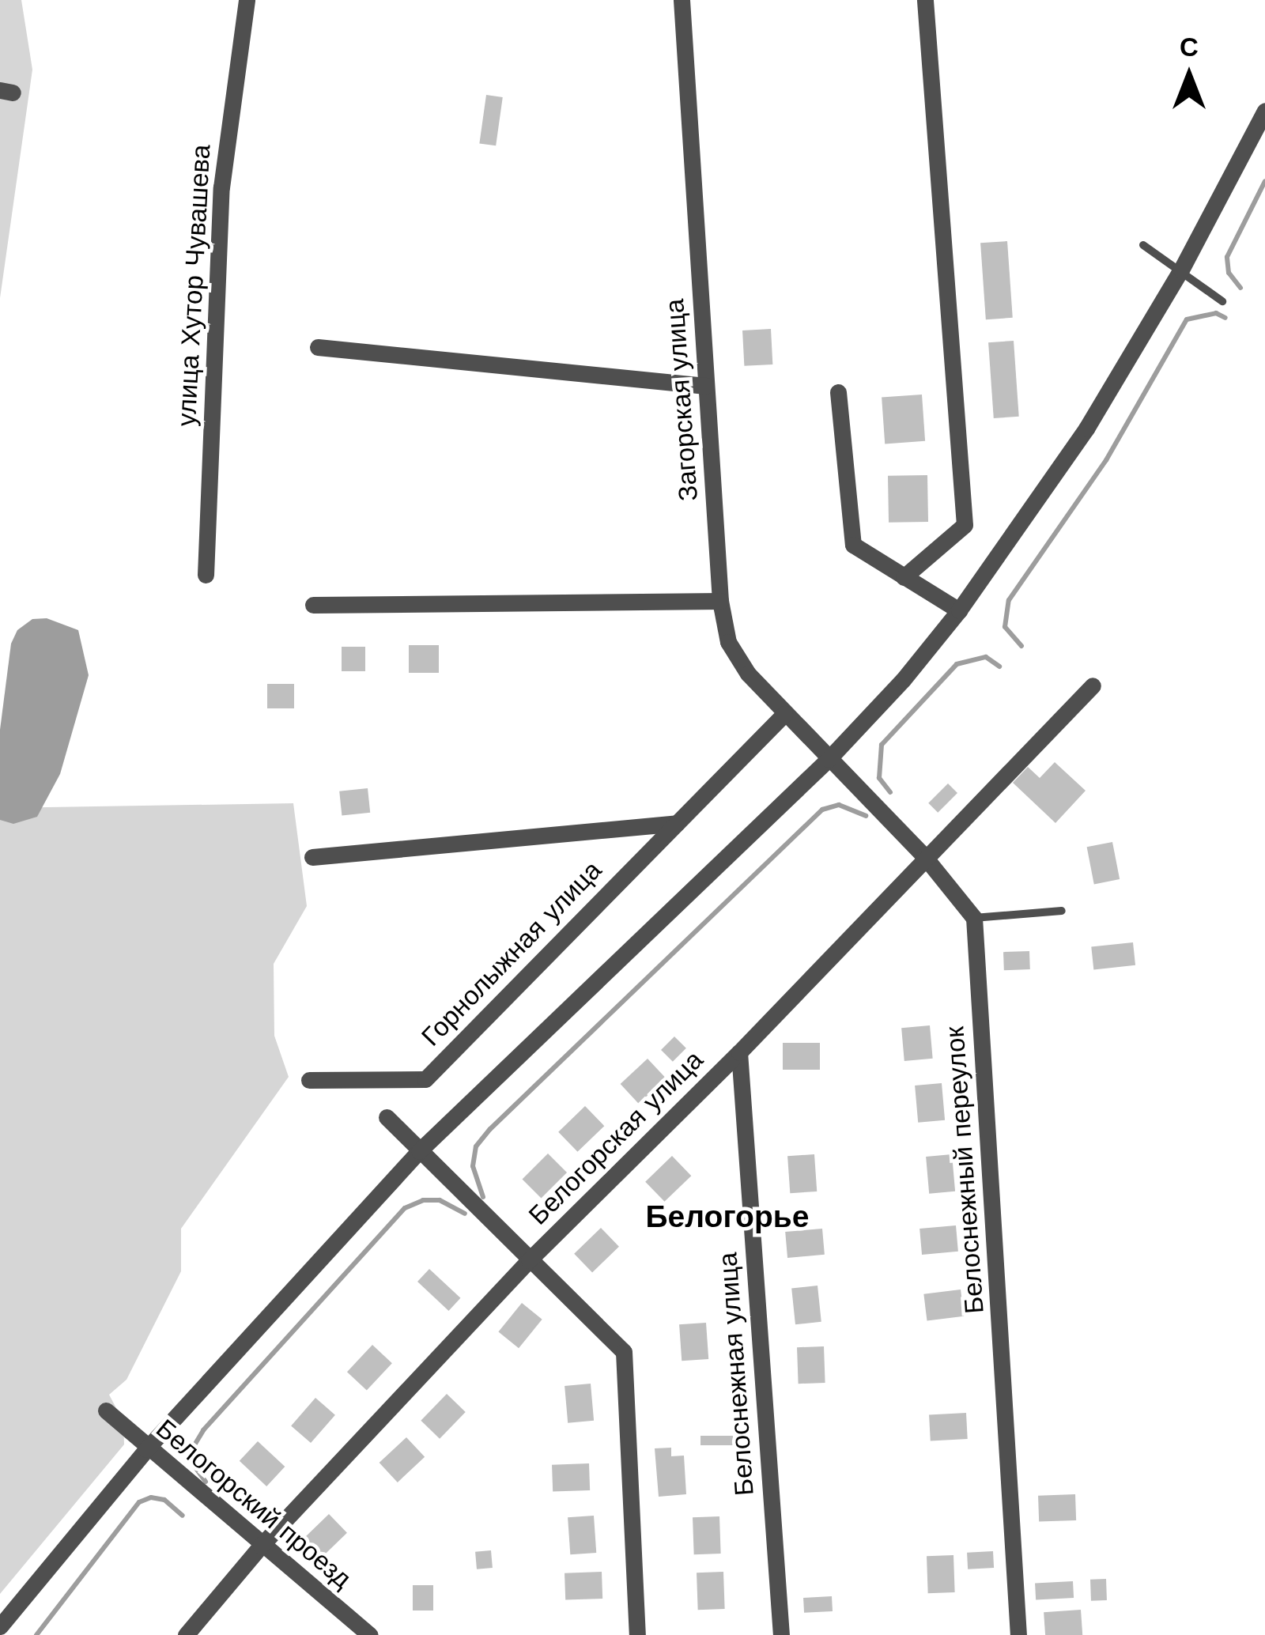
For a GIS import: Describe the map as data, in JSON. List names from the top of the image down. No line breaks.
{"streets":{"street":["улица Хутор Чувашева","Загорская улица","Горнолыжная улица","Белогорская улица","Белоснежный переулок","Белоснежная улица","Белогорский проезд"]},"crossings":[["Загорская улица","Горнолыжная улица"],["Белогорская улица","Белоснежная улица"],["Белогорская улица","Белогорский проезд"]],"districts":["Белогорье"],"north":"top"}
